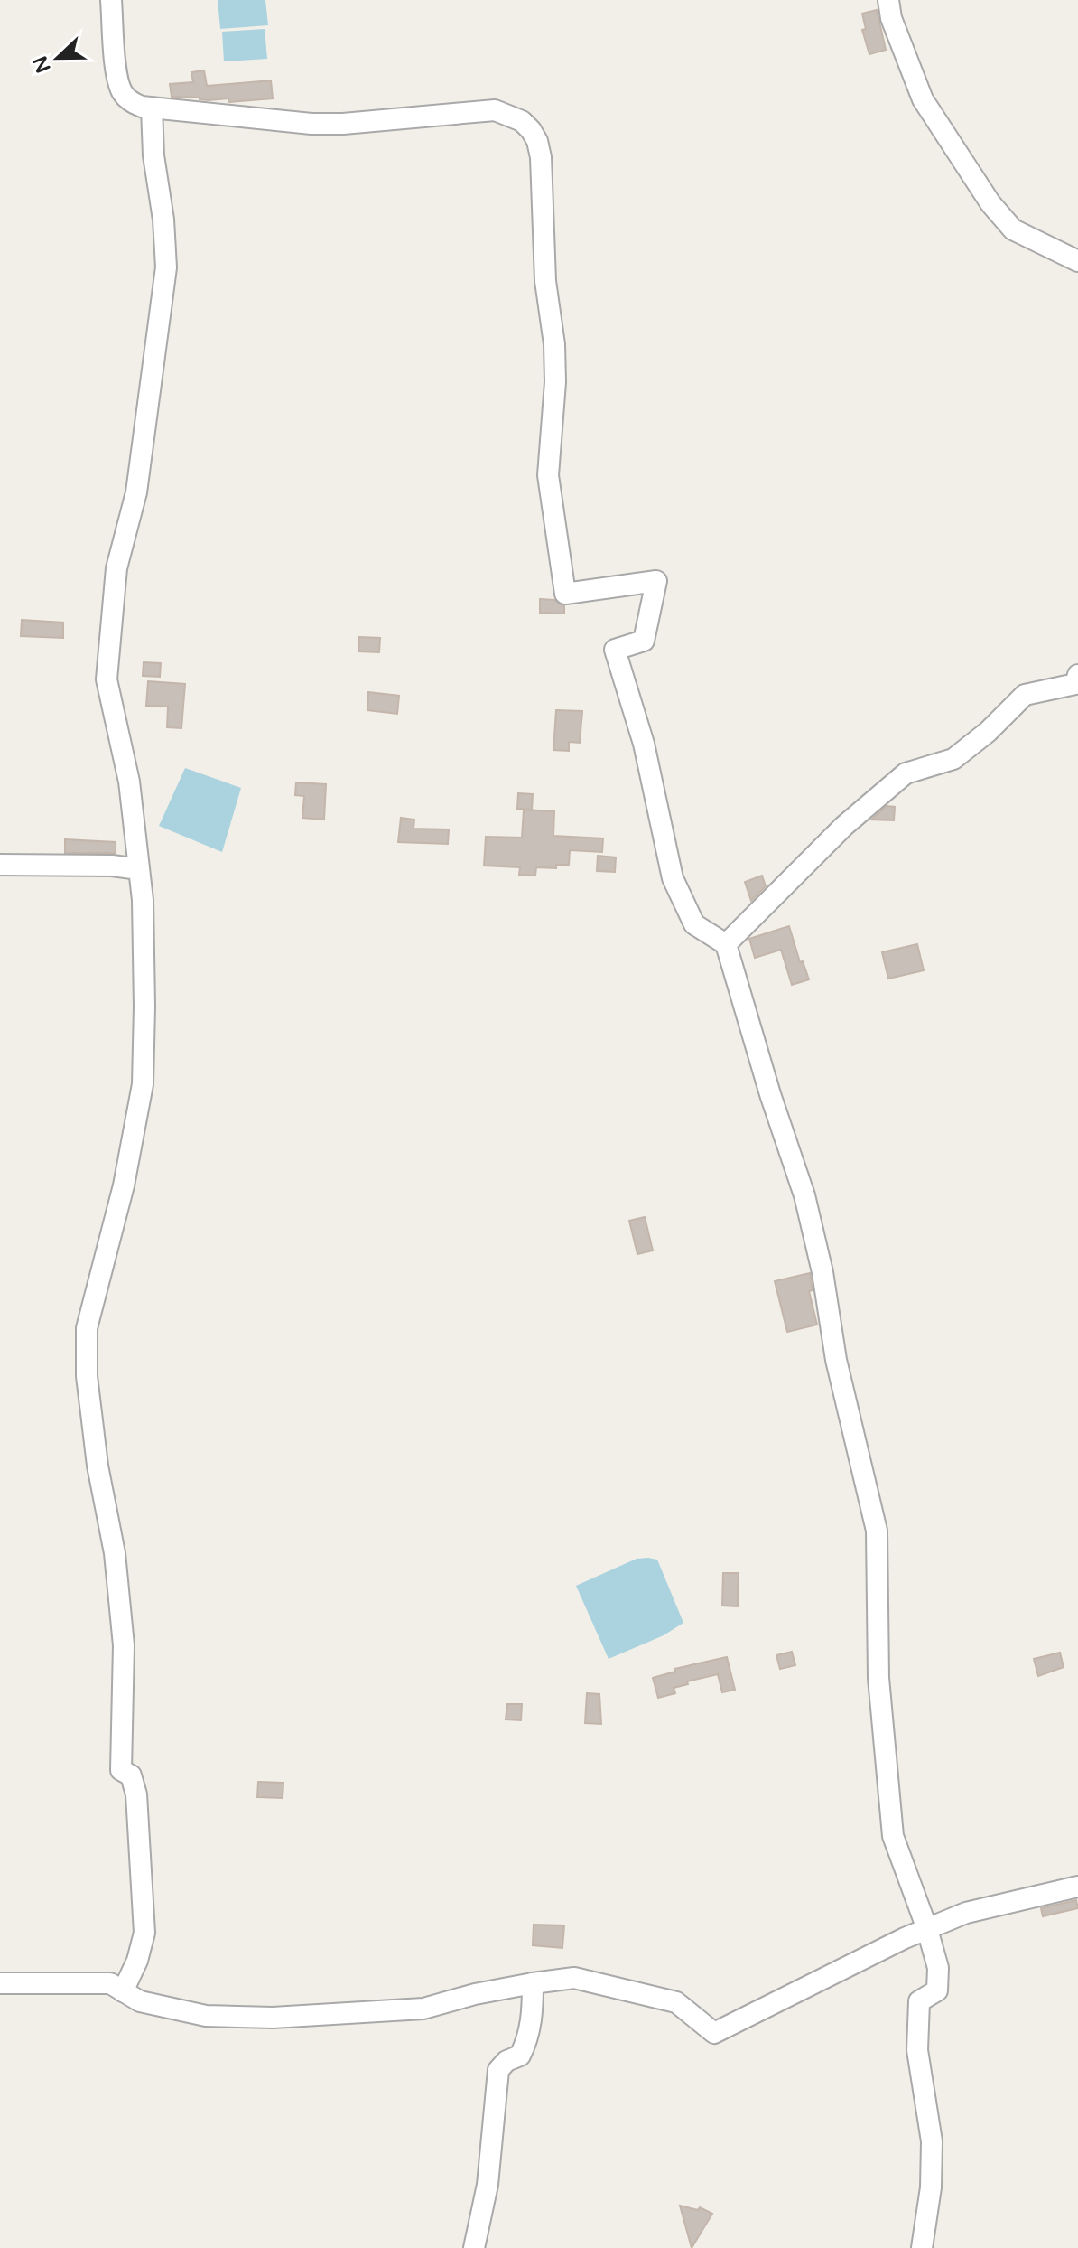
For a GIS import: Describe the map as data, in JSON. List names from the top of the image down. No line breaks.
{"north":"left"}
